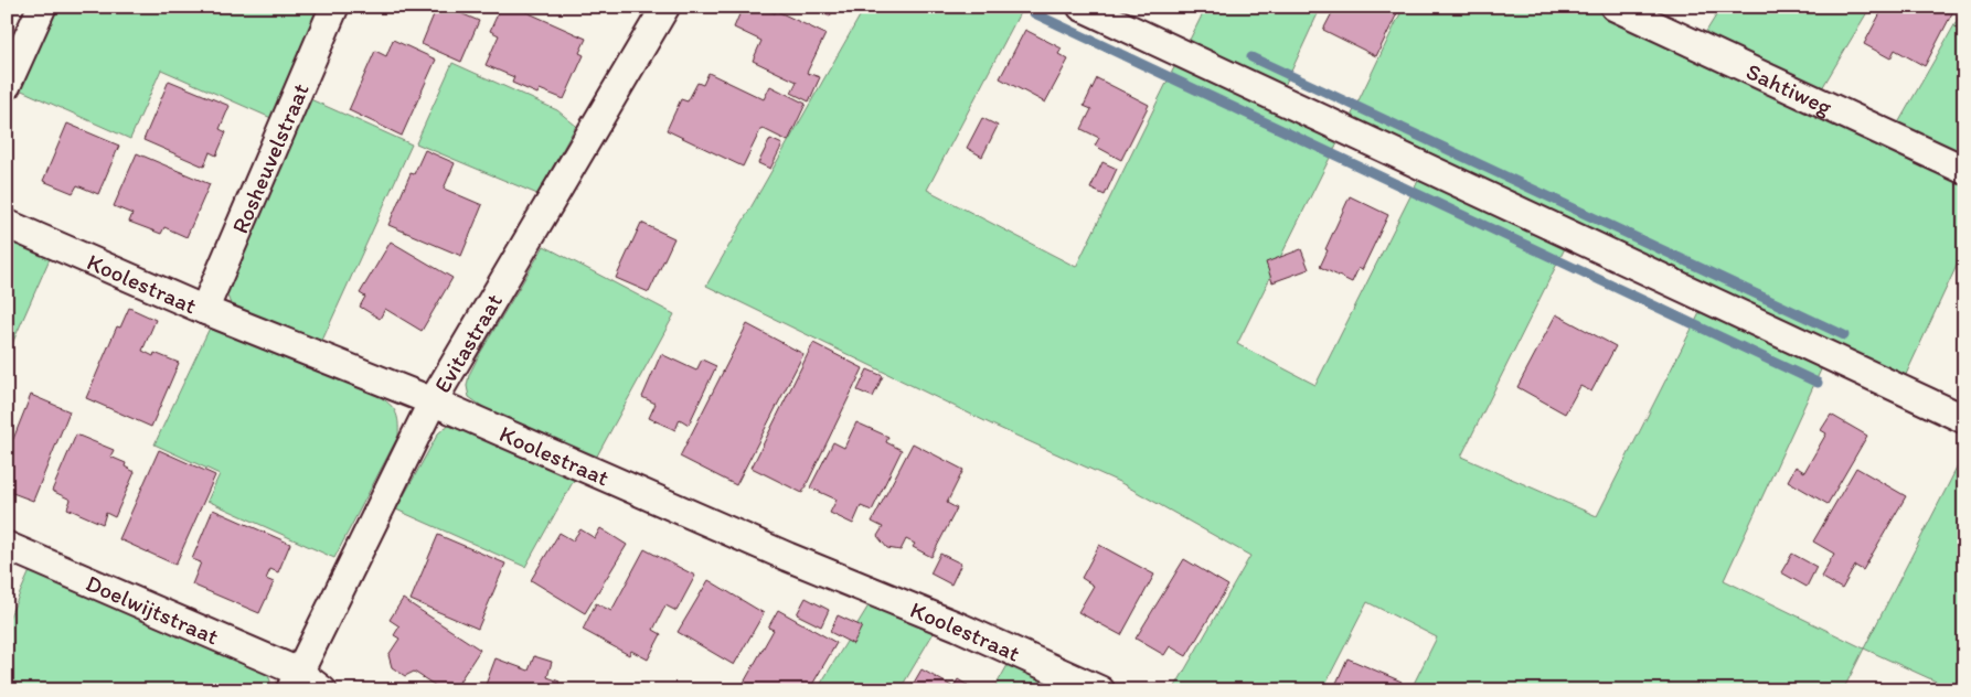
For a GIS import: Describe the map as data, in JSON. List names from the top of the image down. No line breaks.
{"streets":{"street":["Sahtiweg","Rosheuvelstraat","Koolestraat","Evitastraat","Doelwijtstraat"]},"crossings":[["Rosheuvelstraat","Koolestraat"],["Koolestraat","Evitastraat"],["Evitastraat","Doelwijtstraat"]]}
